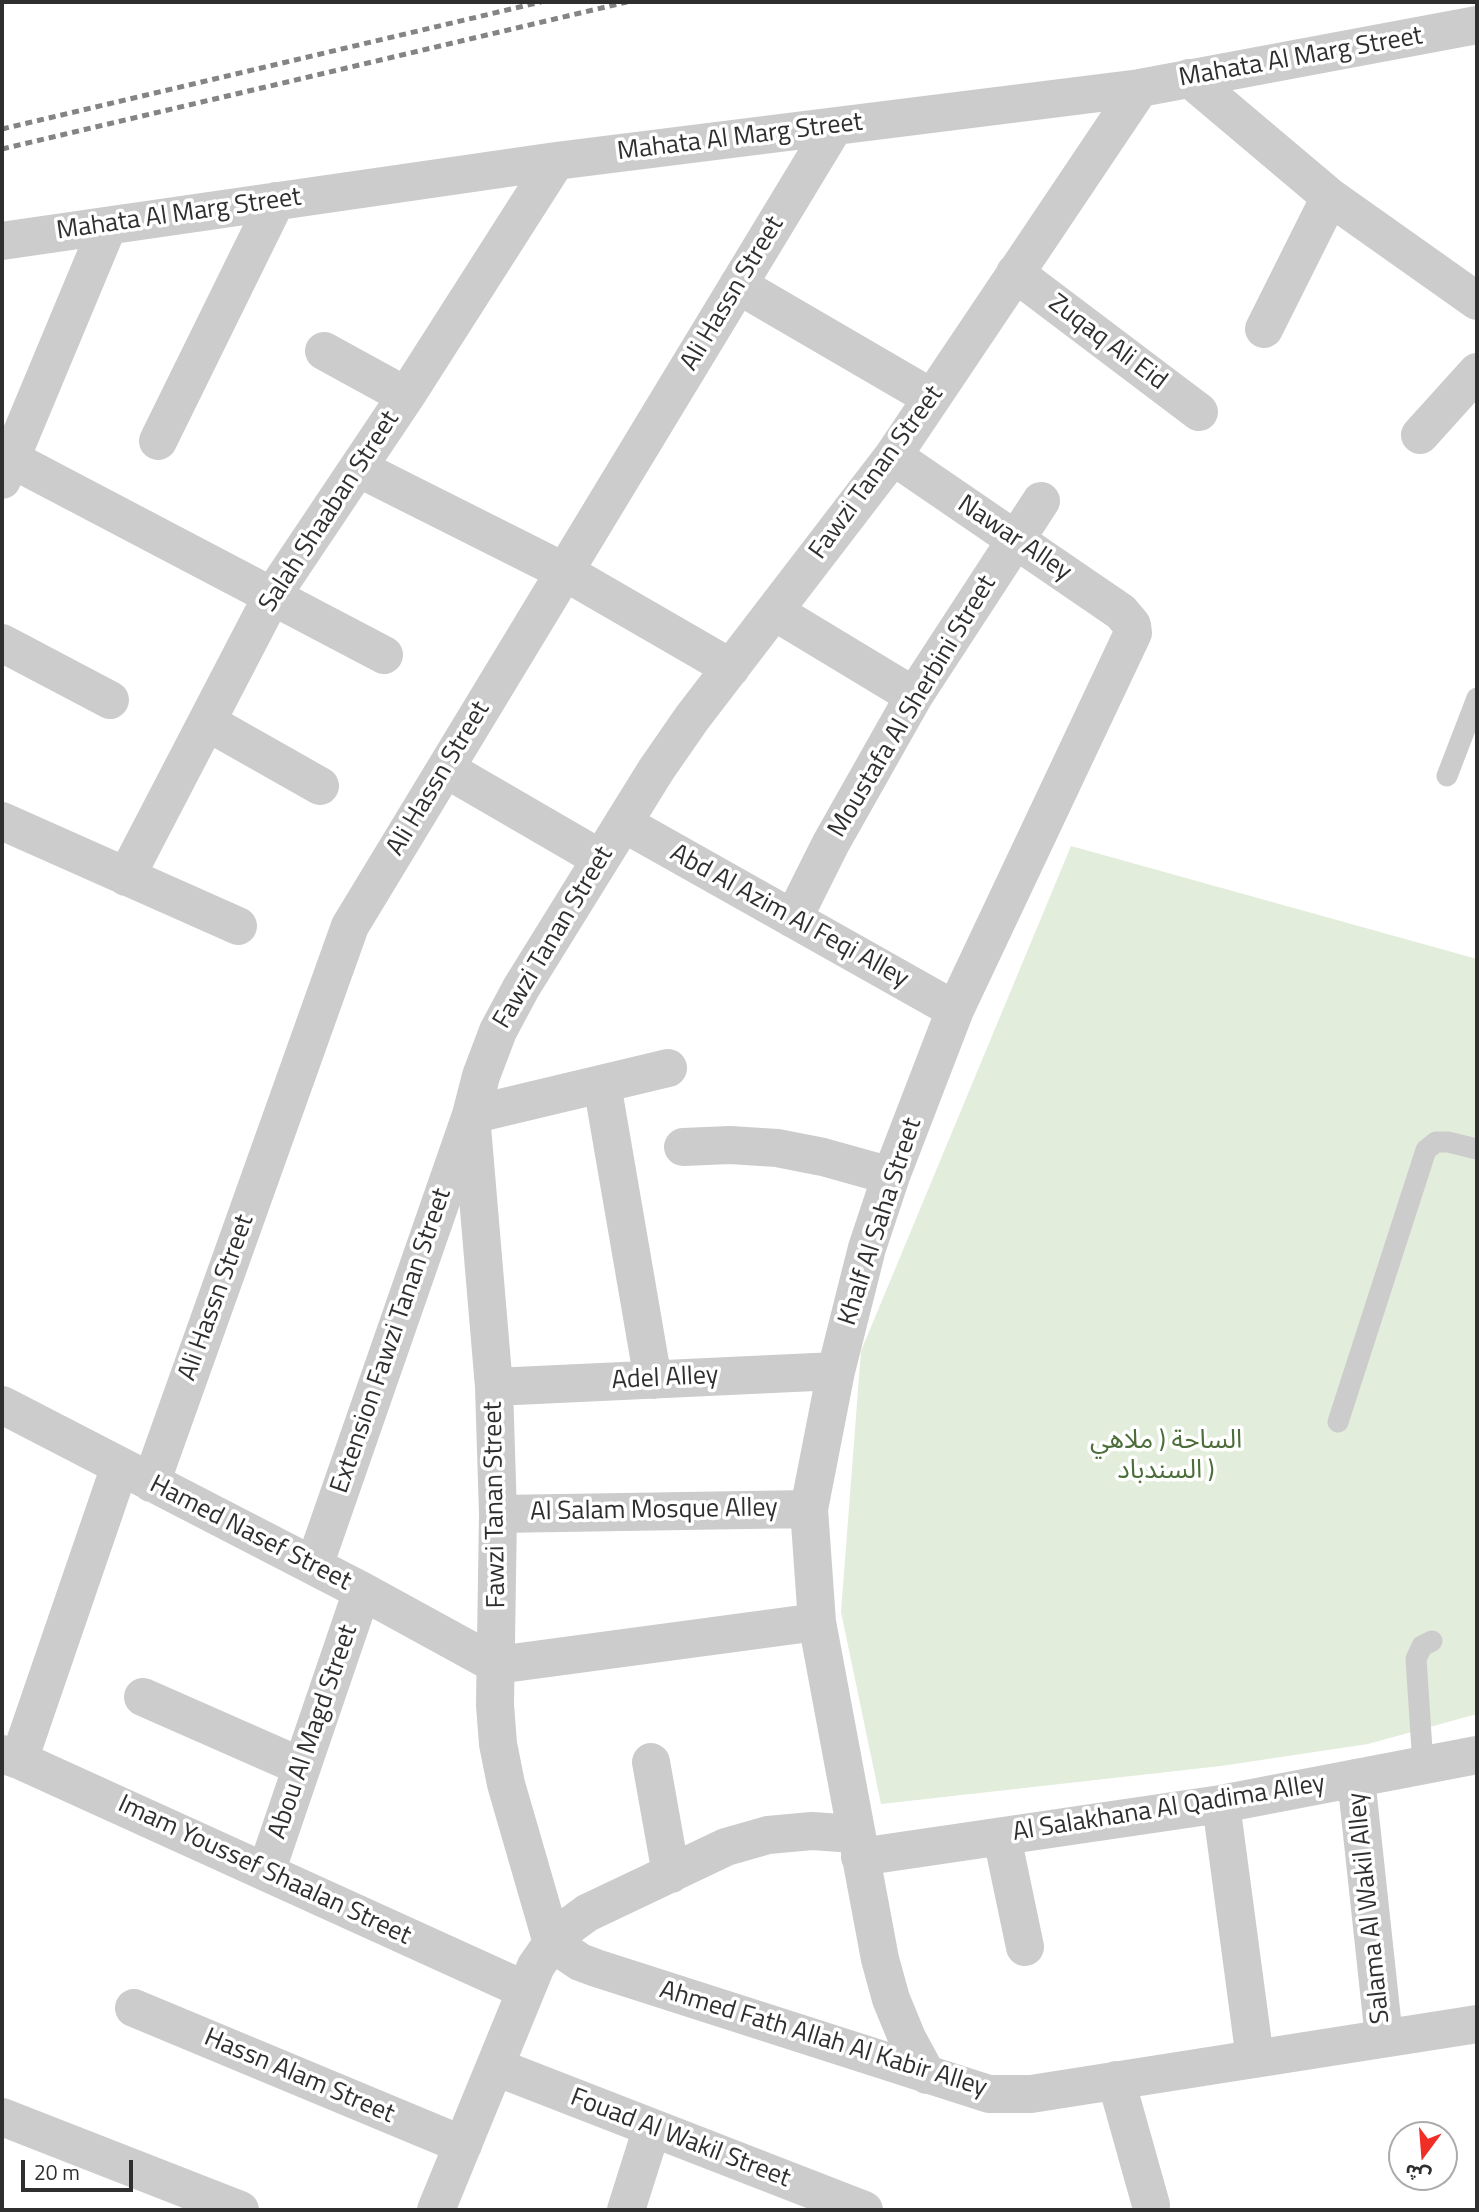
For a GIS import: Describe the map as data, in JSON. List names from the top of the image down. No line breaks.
{"streets":{"street":["Mahata Al Marg Street","Ali Hassn Street","Zuqaq Ali Eid","Fawzi Tanan Street","Salah Shaaban Street","Nawar Alley","Moustafa Al Sherbini Street","Abd Al Azim Al Feqi Alley","Khalf Al Saha Street","Extension Fawzi Tanan Street","Adel Alley","Al Salam Mosque Alley","Hamed Nasef Street","Abou Al Magd Street","Al Salakhana Al Qadima Alley","Imam Youssef Shaalan Street","Salama Al Wakil Alley","Ahmed Fath Allah Al Kabir Alley","Hassn Alam Street","Fouad Al Wakil Street"]},"crossings":[["Mahata Al Marg Street","Ali Hassn Street"],["Mahata Al Marg Street","Fawzi Tanan Street"],["Mahata Al Marg Street","Salah Shaaban Street"],["Ali Hassn Street","Hamed Nasef Street"],["Ali Hassn Street","Imam Youssef Shaalan Street"],["Zuqaq Ali Eid","Fawzi Tanan Street"],["Fawzi Tanan Street","Nawar Alley"],["Fawzi Tanan Street","Abd Al Azim Al Feqi Alley"],["Fawzi Tanan Street","Extension Fawzi Tanan Street"],["Fawzi Tanan Street","Adel Alley"],["Fawzi Tanan Street","Al Salam Mosque Alley"],["Fawzi Tanan Street","Hamed Nasef Street"],["Fawzi Tanan Street","Al Salakhana Al Qadima Alley"],["Fawzi Tanan Street","Ahmed Fath Allah Al Kabir Alley"],["Nawar Alley","Moustafa Al Sherbini Street"],["Nawar Alley","Khalf Al Saha Street"],["Moustafa Al Sherbini Street","Abd Al Azim Al Feqi Alley"],["Abd Al Azim Al Feqi Alley","Khalf Al Saha Street"],["Khalf Al Saha Street","Adel Alley"],["Khalf Al Saha Street","Al Salam Mosque Alley"],["Khalf Al Saha Street","Al Salakhana Al Qadima Alley"],["Khalf Al Saha Street","Ahmed Fath Allah Al Kabir Alley"],["Extension Fawzi Tanan Street","Hamed Nasef Street"],["Hamed Nasef Street","Abou Al Magd Street"],["Abou Al Magd Street","Imam Youssef Shaalan Street"],["Al Salakhana Al Qadima Alley","Imam Youssef Shaalan Street"],["Al Salakhana Al Qadima Alley","Salama Al Wakil Alley"],["Al Salakhana Al Qadima Alley","Ahmed Fath Allah Al Kabir Alley"],["Al Salakhana Al Qadima Alley","Hassn Alam Street"],["Al Salakhana Al Qadima Alley","Fouad Al Wakil Street"],["Salama Al Wakil Alley","Ahmed Fath Allah Al Kabir Alley"]],"parks":["الساحة ( ملاهي السندباد )"],"scale_bar":"20 m","north":"bottom"}
